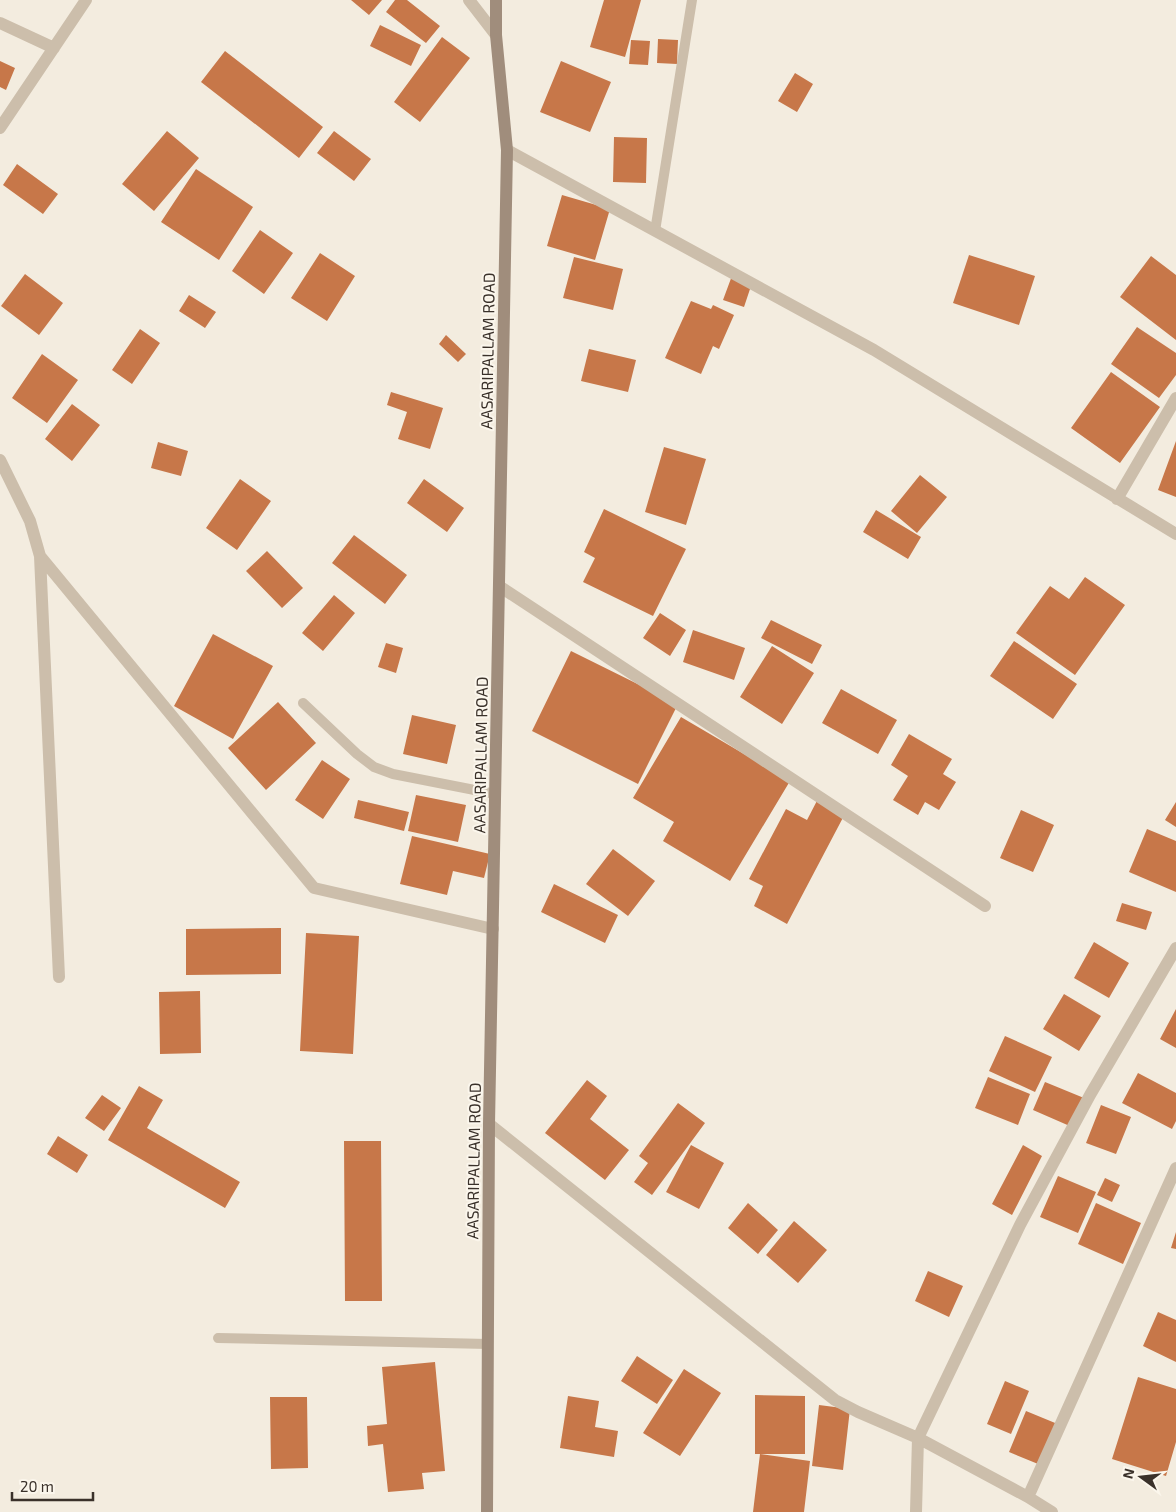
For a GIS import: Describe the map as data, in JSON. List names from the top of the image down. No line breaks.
{"streets":{"main road":["AASARIPALLAM ROAD"]},"scale_bar":"20 m","north":"left"}
